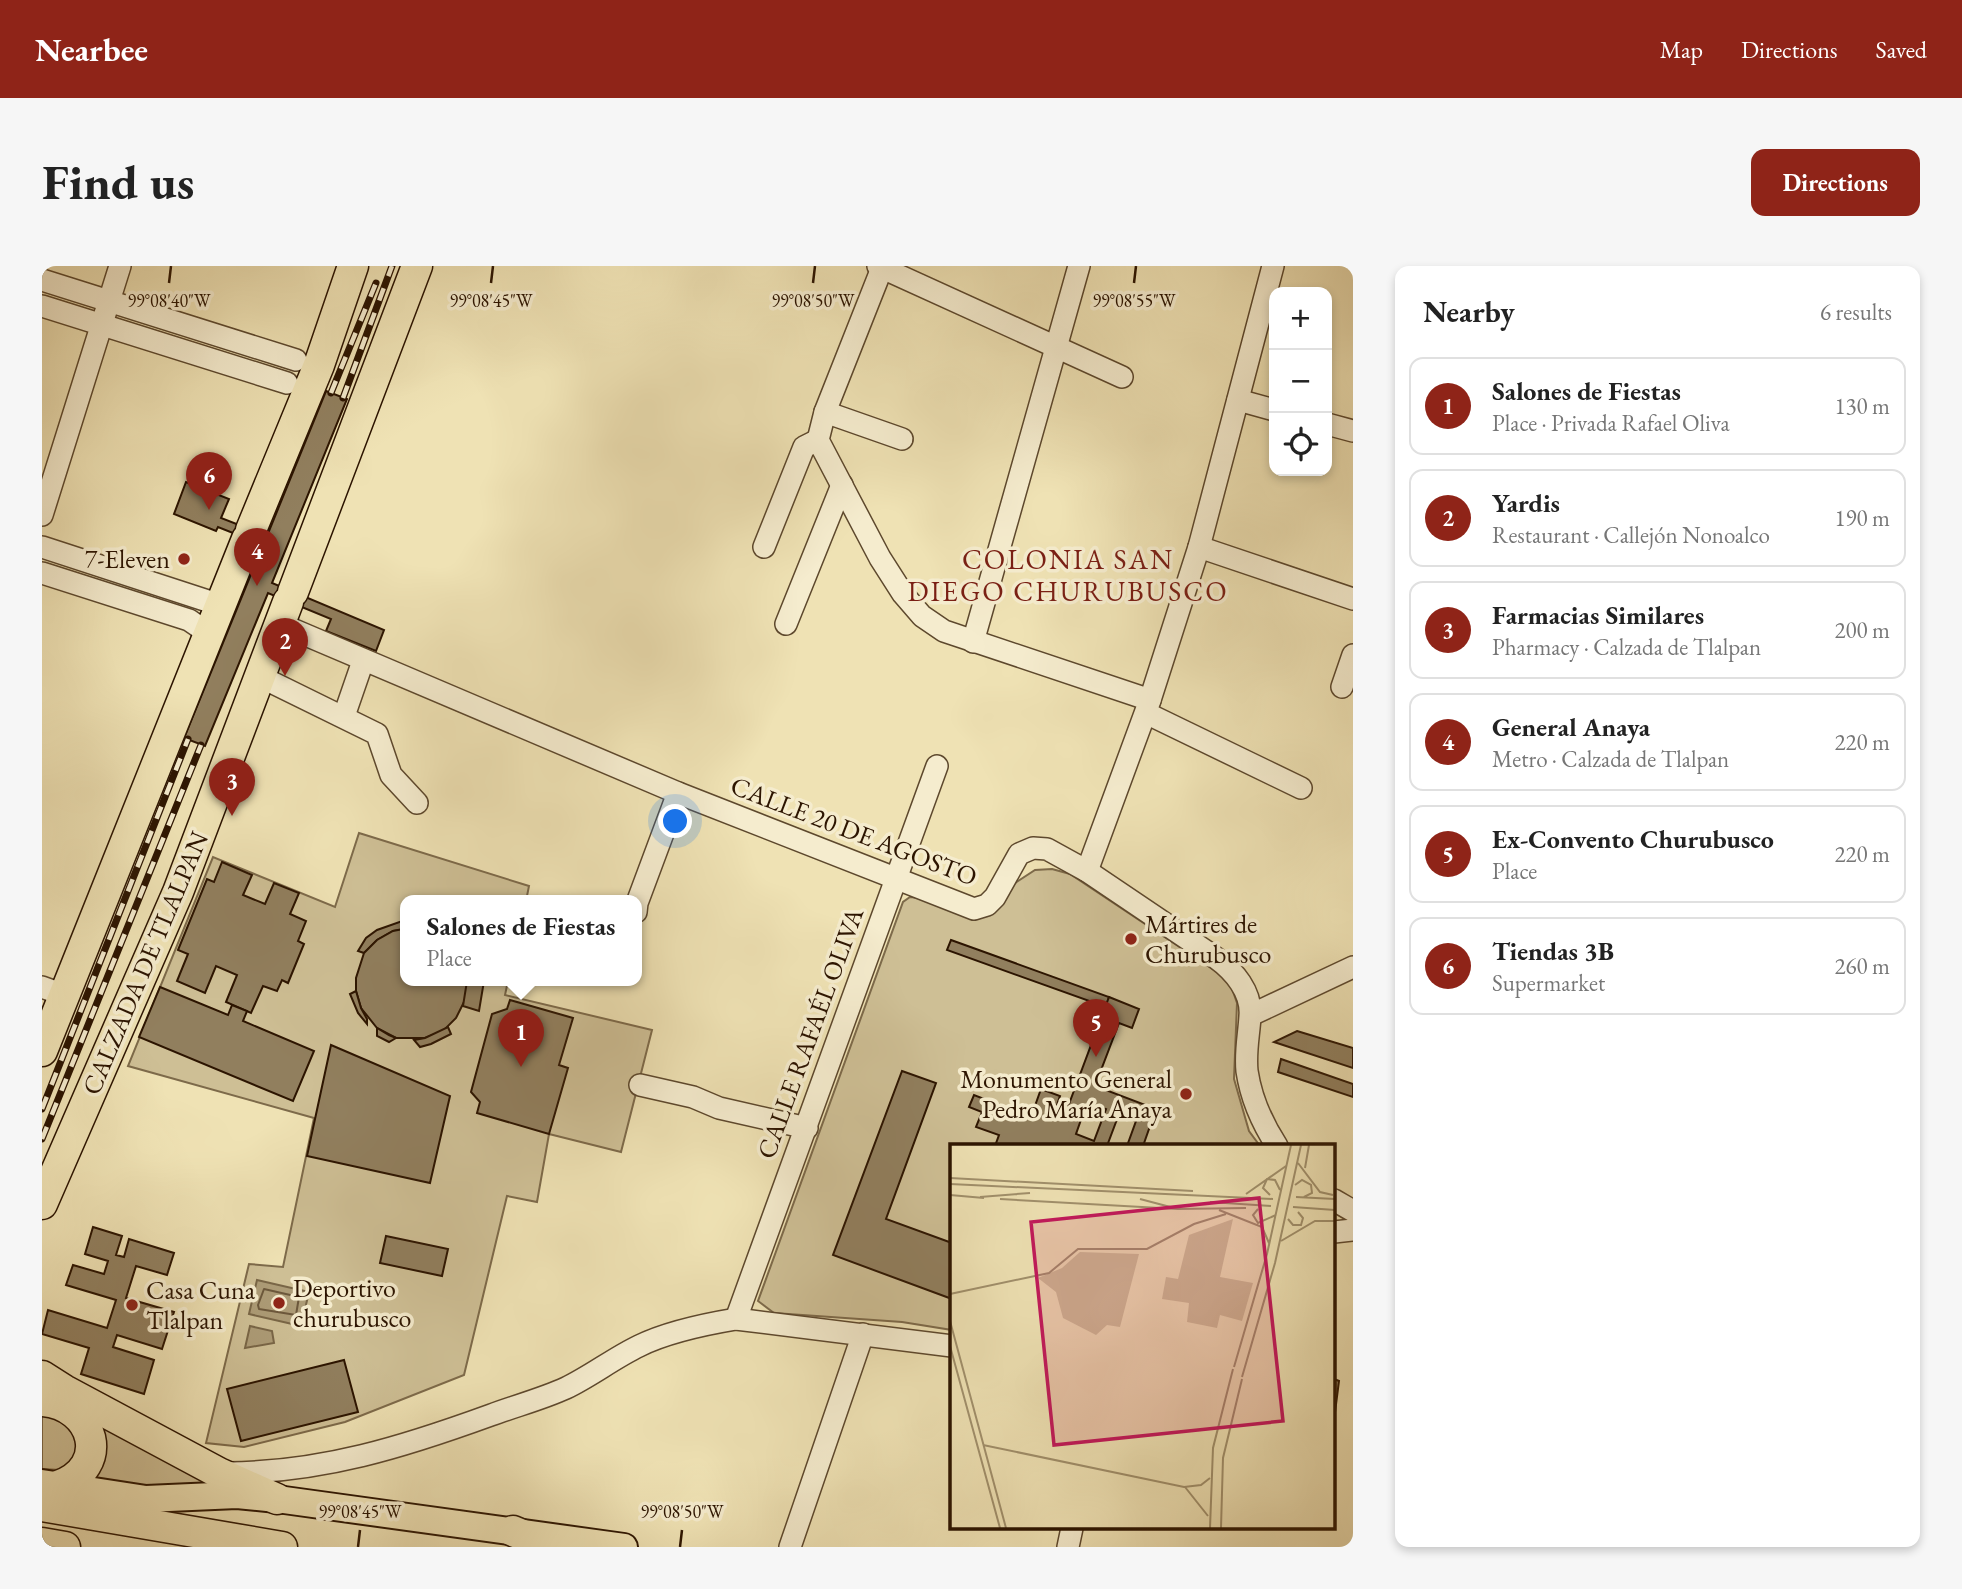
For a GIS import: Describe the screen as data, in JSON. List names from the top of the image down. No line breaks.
{"streets":{"highway":["CALZADA DE TLALPAN"],"street":["CALLE 20 DE AGOSTO","CALLE RAFAÉL OLIVA"]},"crossings":[["CALLE 20 DE AGOSTO","CALZADA DE TLALPAN"],["CALLE 20 DE AGOSTO","CALLE RAFAÉL OLIVA"]],"districts":["COLONIA SAN DIEGO CHURUBUSCO"],"places":["7-Eleven","Mártires de Churubusco","Monumento General Pedro María Anaya","Deportivo churubusco","Casa Cuna Tlalpan"],"page":{"header":"Nearbee","nav":["Map","Directions","Saved"],"buttons":"Directions","title":"Find us","heading":["Nearby","6 results"],"map_buttons":["+","−"],"list":[{"mark":"1","name":"Salones de Fiestas","note":"Place · Privada Rafael Oliva","value":"130 m"},{"mark":"2","name":"Yardis","note":"Restaurant · Callejón Nonoalco","value":"190 m"},{"mark":"3","name":"Farmacias Similares","note":"Pharmacy · Calzada de Tlalpan","value":"200 m"},{"mark":"4","name":"General Anaya","note":"Metro · Calzada de Tlalpan","value":"220 m"},{"mark":"5","name":"Ex-Convento Churubusco","note":"Place","value":"220 m"},{"mark":"6","name":"Tiendas 3B","note":"Supermarket","value":"260 m"}],"pins":["6","4","2","3","5","1"],"popup":["Salones de Fiestas","Place"]},"coordinates":["99°08'40\"W","99°08'45\"W","99°08'50\"W","99°08'55\"W"]}
